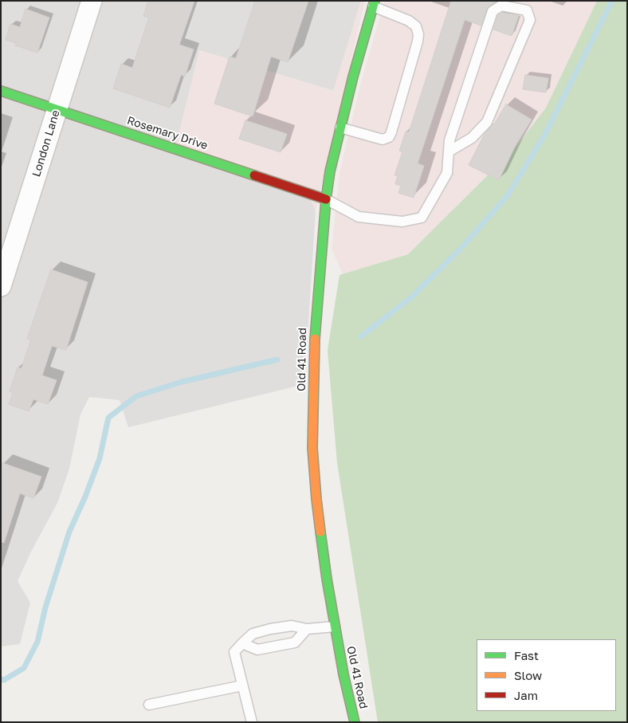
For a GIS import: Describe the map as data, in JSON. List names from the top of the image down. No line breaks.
{"streets":{"street":["Rosemary Drive","London Lane","Old 41 Road"]},"crossings":[["Rosemary Drive","London Lane"],["Rosemary Drive","Old 41 Road"]],"legend":["Fast","Slow","Jam"]}
